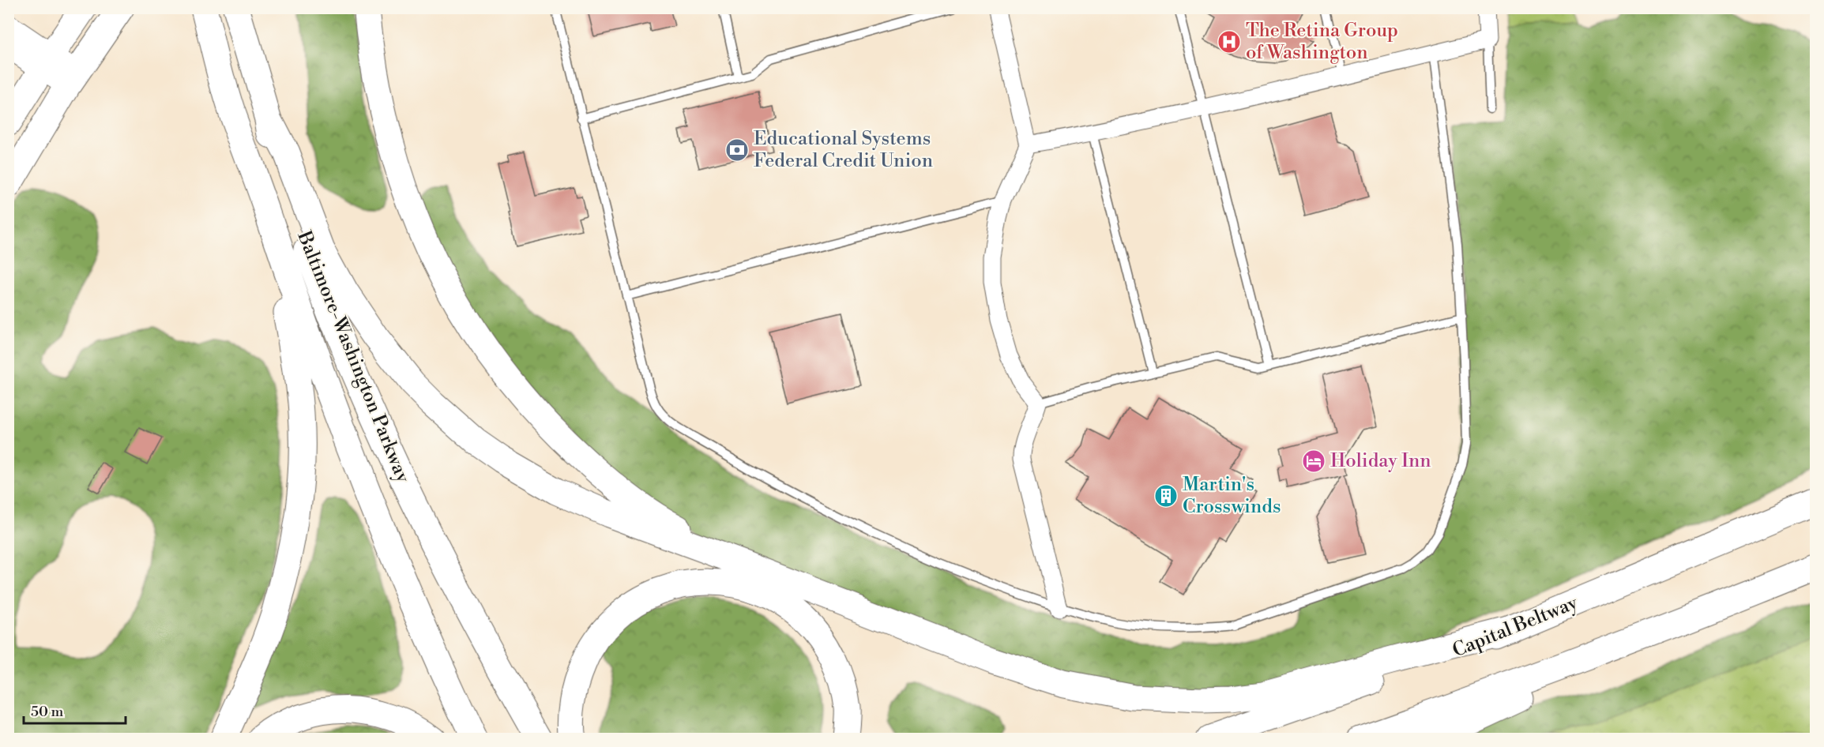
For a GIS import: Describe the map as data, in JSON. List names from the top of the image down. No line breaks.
{"streets":{"main road":["Baltimore-Washington Parkway","Capital Beltway"]},"places":{"hospital":["The Retina Group of Washington"],"bank":["Educational Systems Federal Credit Union"],"hotel":["Holiday Inn"],"building":["Martin's Crosswinds"]},"scale_bar":"50 m"}
